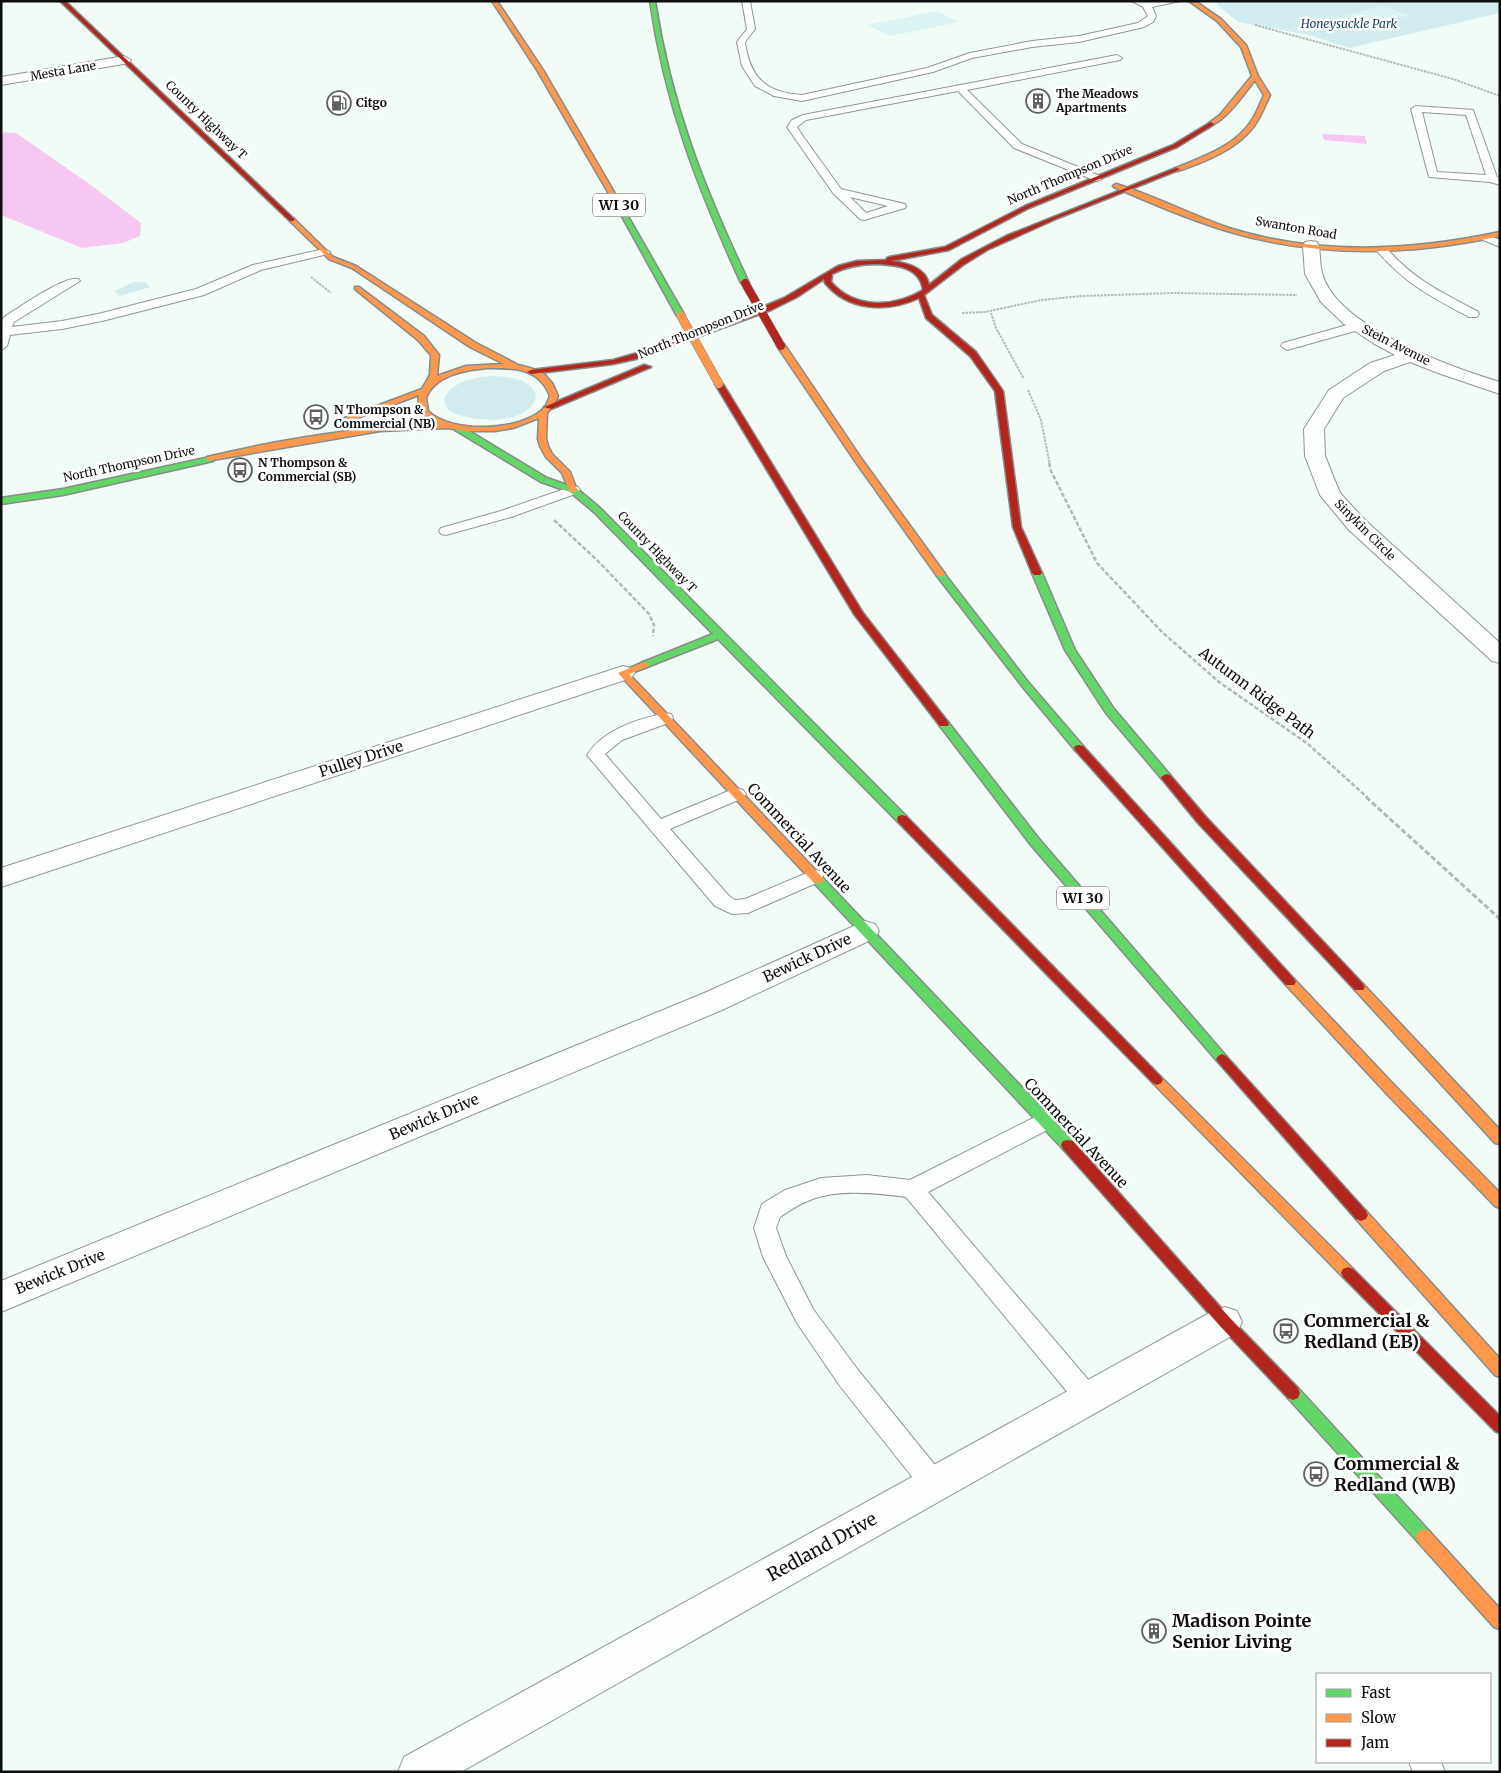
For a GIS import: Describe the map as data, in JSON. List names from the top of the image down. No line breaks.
{"streets":{"main road":["County Highway T","North Thompson Drive","WI 30","Swanton Road","Pulley Drive","Commercial Avenue"],"street":["Mesta Lane","Stein Avenue","Sinykin Circle","Bewick Drive","Redland Drive"],"path":["Autumn Ridge Path"]},"crossings":[["Mesta Lane","County Highway T"],["County Highway T","North Thompson Drive"],["County Highway T","Pulley Drive"],["North Thompson Drive","Swanton Road"],["Swanton Road","Stein Avenue"],["Stein Avenue","Sinykin Circle"],["Pulley Drive","Commercial Avenue"],["Commercial Avenue","Bewick Drive"],["Commercial Avenue","Redland Drive"]],"parks":["Honeysuckle Park"],"places":{"building":["The Meadows Apartments","Madison Pointe Senior Living"],"fuel station":["Citgo"],"bus stop":["N Thompson & Commercial (NB)","N Thompson & Commercial (SB)","Commercial & Redland (EB)","Commercial & Redland (WB)"]},"legend":["Fast","Slow","Jam"]}
